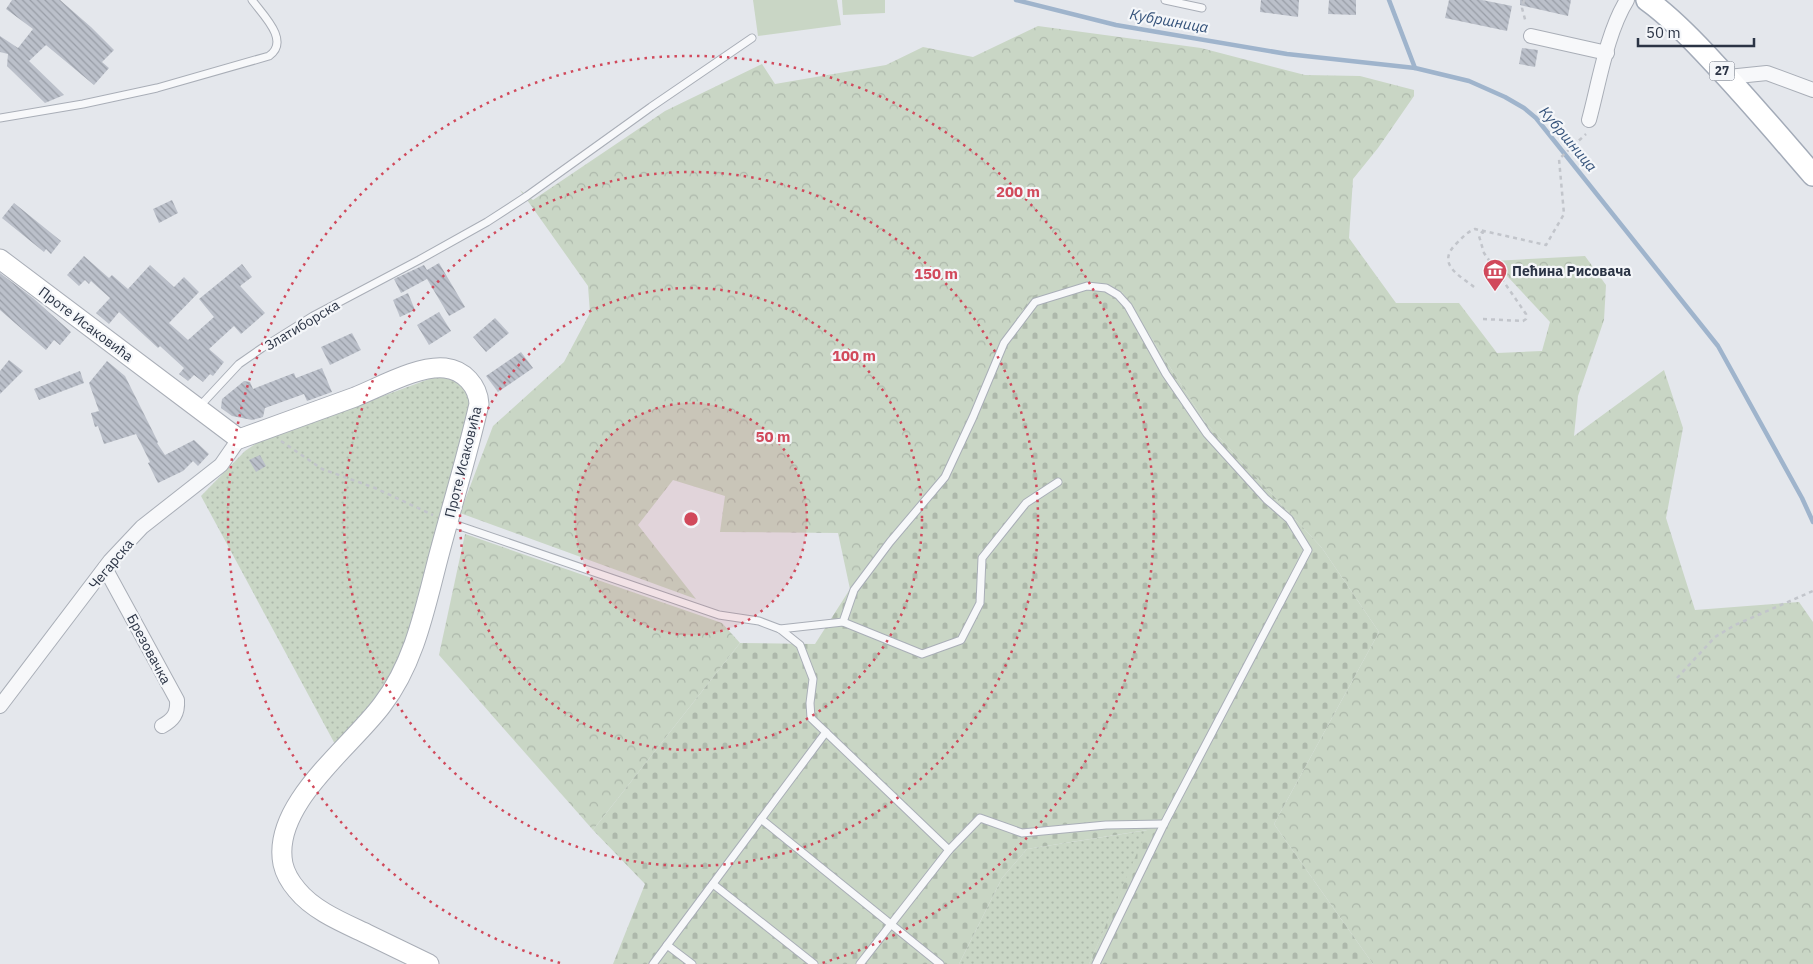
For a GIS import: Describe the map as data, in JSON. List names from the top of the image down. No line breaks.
{"streets":{"main road":["27"],"street":["Проте Исаковића","Чегарска","Брезовачка"],"lane":["Златиборска"]},"crossings":[["Проте Исаковића","Златиборска"],["Проте Исаковића","Чегарска"],["Чегарска","Брезовачка"]],"water":["Кубршница"],"places":{"museum":["Пећина Рисовача"]},"scale_bar":"50 m","rings":["200 m","150 m","100 m","50 m"]}
